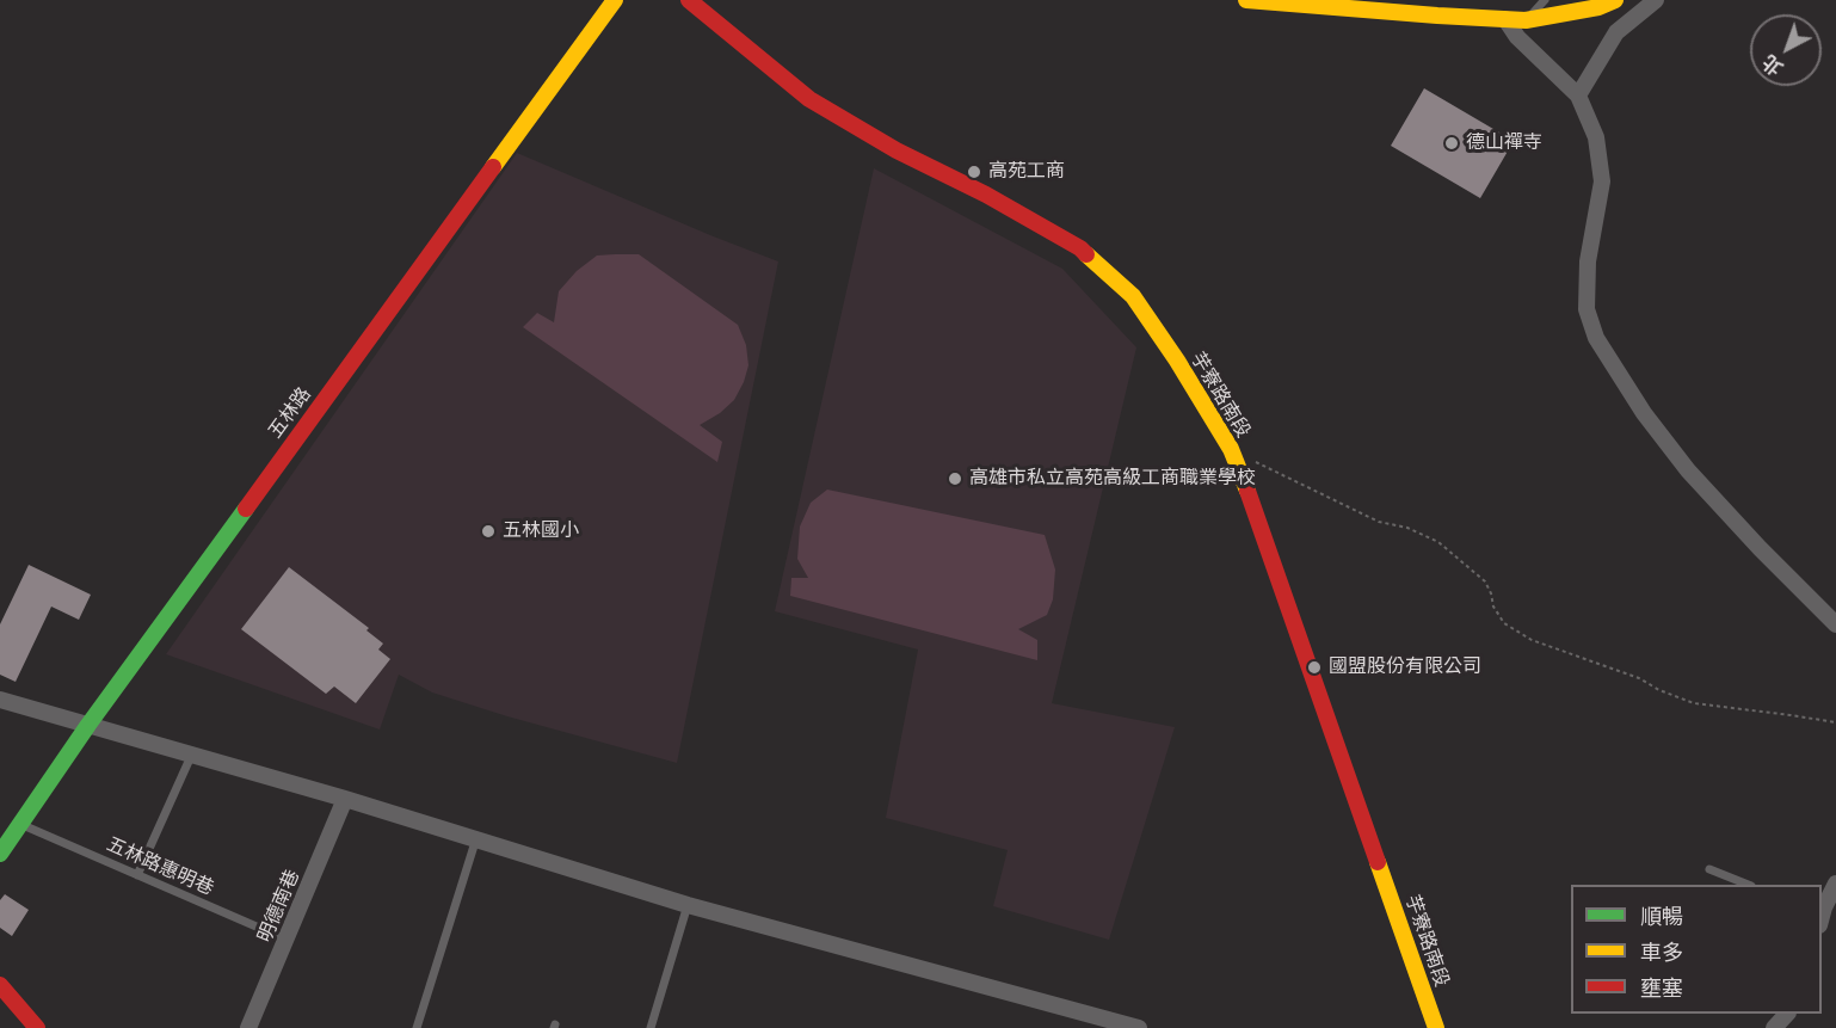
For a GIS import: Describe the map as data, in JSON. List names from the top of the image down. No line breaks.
{"streets":{"street":["芋寮路南段","五林路","明德南巷"],"lane":["五林路惠明巷"]},"crossings":[["五林路","五林路惠明巷"],["五林路惠明巷","明德南巷"]],"places":["德山禪寺","高苑工商","高雄市私立高苑高級工商職業學校","五林國小","國盟股份有限公司"],"legend":["順暢","車多","壅塞"],"north":"bottom left"}
